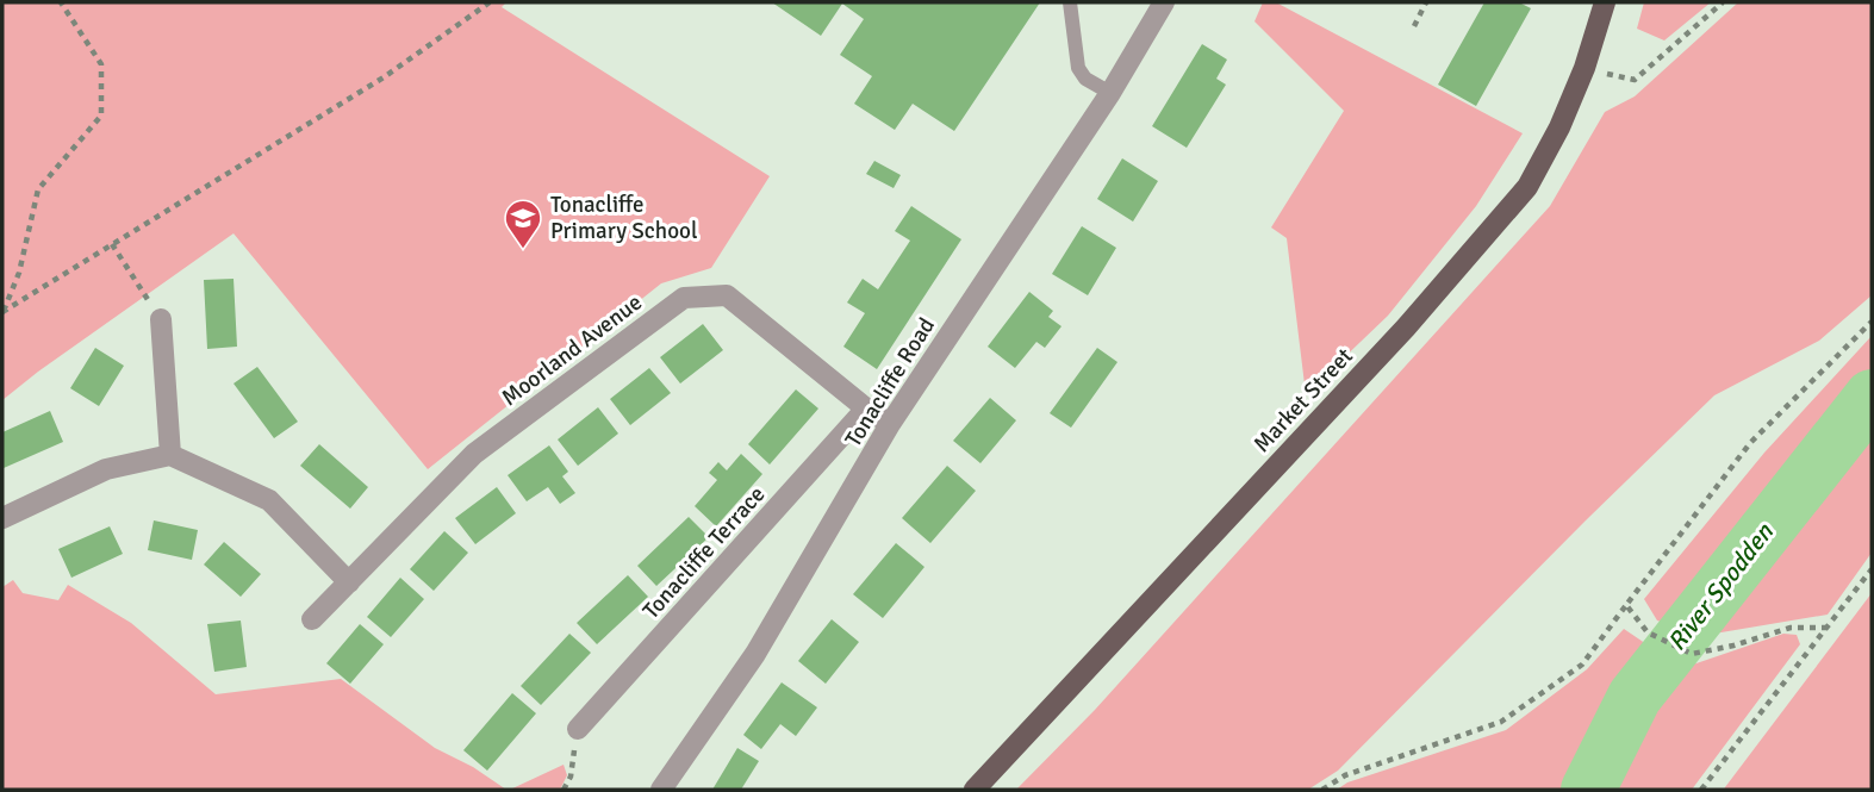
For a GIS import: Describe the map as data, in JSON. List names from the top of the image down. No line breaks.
{"streets":{"main road":["Market Street"],"street":["Moorland Avenue","Tonacliffe Road","Tonacliffe Terrace"]},"crossings":[["Moorland Avenue","Tonacliffe Road"],["Moorland Avenue","Tonacliffe Terrace"]],"water":["River Spodden"],"places":{"school or university":["Tonacliffe Primary School"]}}
